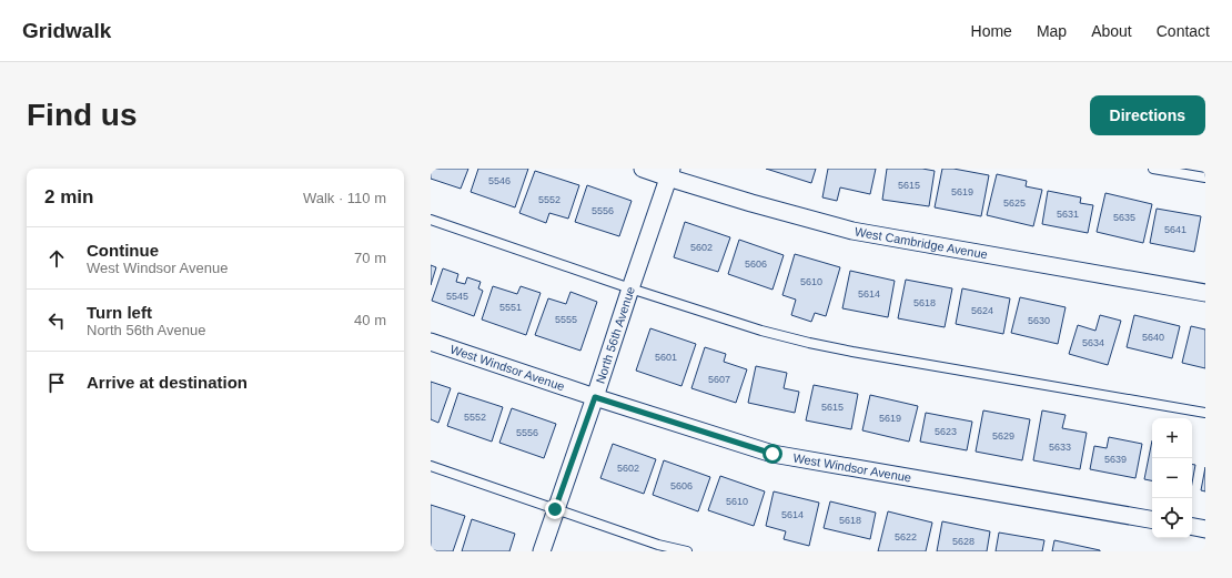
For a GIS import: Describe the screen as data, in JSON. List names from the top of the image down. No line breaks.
{"streets":{"street":["West Cambridge Avenue","North 56th Avenue","West Windsor Avenue"]},"crossings":[["West Cambridge Avenue","North 56th Avenue"],["North 56th Avenue","West Windsor Avenue"]],"house_numbers":["5546","5615","5619","5552","5625","5556","5631","5635","5641","5602","5606","5610","5614","5545","5618","5551","5624","5555","5630","5640","5634","5601","5607","5615","5552","5619","5623","5556","5629","5633","5639","5602","5606","5610","5614","5618","5622","5628"],"page":{"header":"Gridwalk","nav":["Home","Map","About","Contact"],"buttons":"Directions","title":"Find us","heading":["2 min","Walk · 110 m"],"list":[["Continue","West Windsor Avenue","70 m"],["Turn left","North 56th Avenue","40 m"],"Arrive at destination"],"map_buttons":["+","−"]}}
